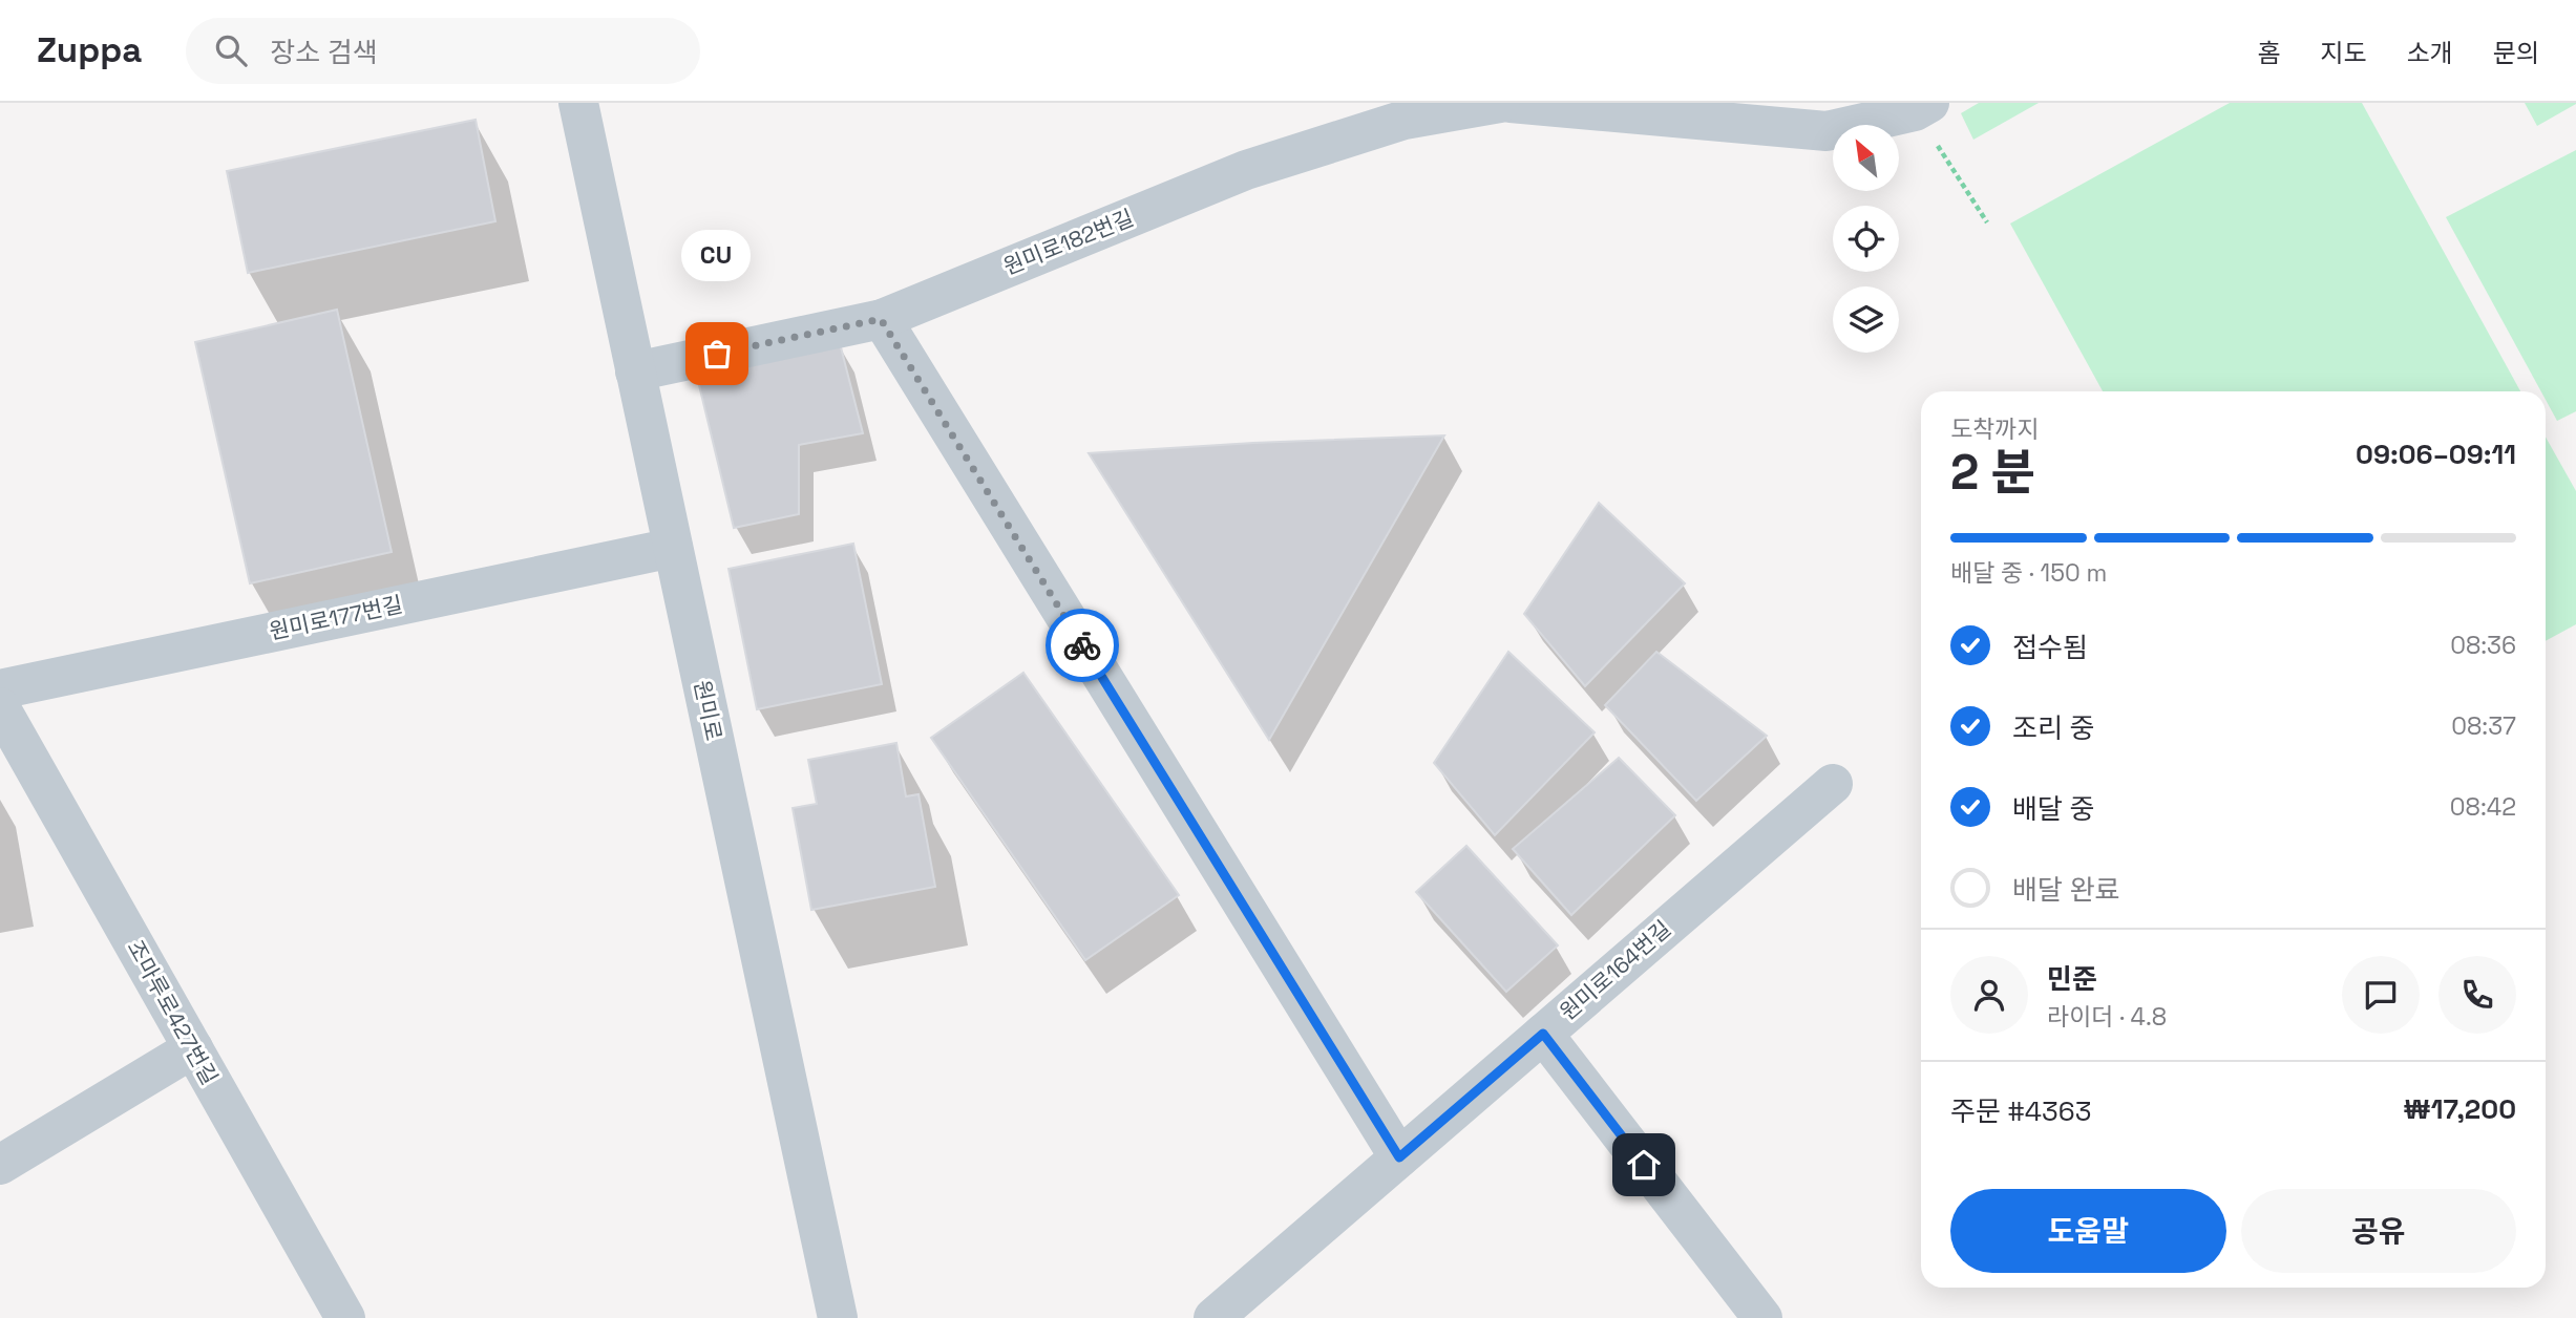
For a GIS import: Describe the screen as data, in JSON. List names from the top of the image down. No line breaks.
{"streets":{"street":["원미로182번길","원미로177번길","원미로","원미로164번길","조마루로427번길"]},"crossings":[["원미로182번길","원미로"],["원미로177번길","원미로"]],"places":["CU"],"north":"top left","page":{"header":"Zuppa","search":"장소 검색","nav":["홈","지도","소개","문의"],"bubble":"CU","heading":["2 분","도착까지","09:06–09:11"],"panel":["민준","라이더 · 4.8","주문 #4363","₩17,200"],"bar":"배달 중 · 150 m","list":[["접수됨","08:36"],["조리 중","08:37"],["배달 중","08:42"],"배달 완료"],"buttons":["도움말","공유"]}}
